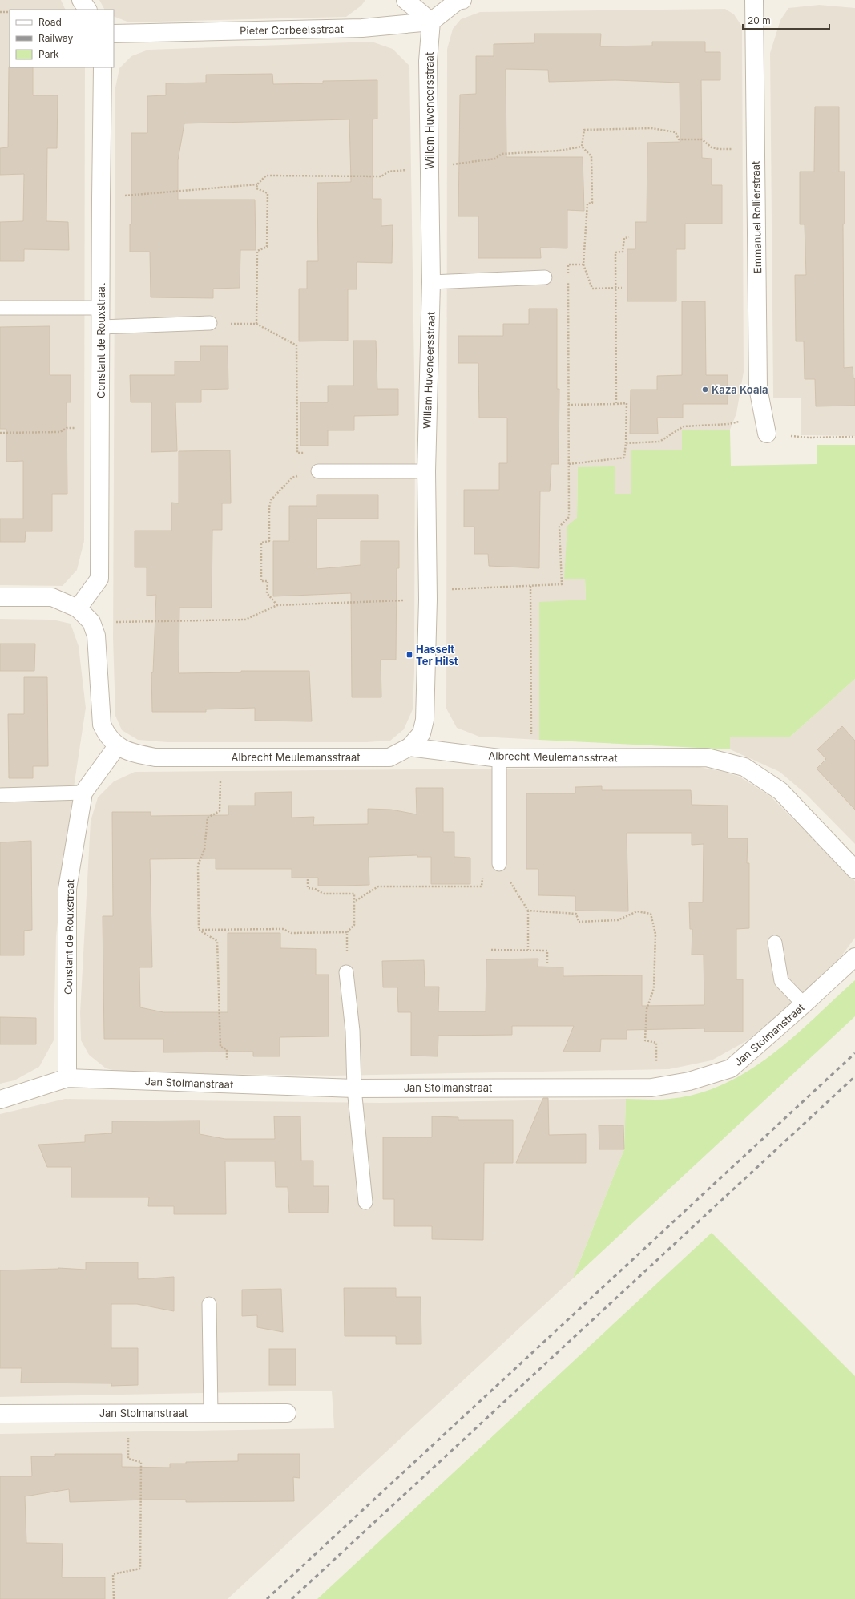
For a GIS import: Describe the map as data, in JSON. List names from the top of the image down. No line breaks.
{"streets":{"street":["Pieter Corbeelsstraat","Willem Huveneersstraat","Emmanuel Rollierstraat","Constant de Rouxstraat","Albrecht Meulemansstraat","Jan Stolmanstraat"]},"crossings":[["Pieter Corbeelsstraat","Willem Huveneersstraat"],["Willem Huveneersstraat","Albrecht Meulemansstraat"],["Constant de Rouxstraat","Albrecht Meulemansstraat"],["Constant de Rouxstraat","Jan Stolmanstraat"]],"places":{"other":["Kaza Koala"],"transit":["Hasselt Ter Hilst"]},"legend":["Road","Railway","Park"],"scale_bar":"20 m"}
